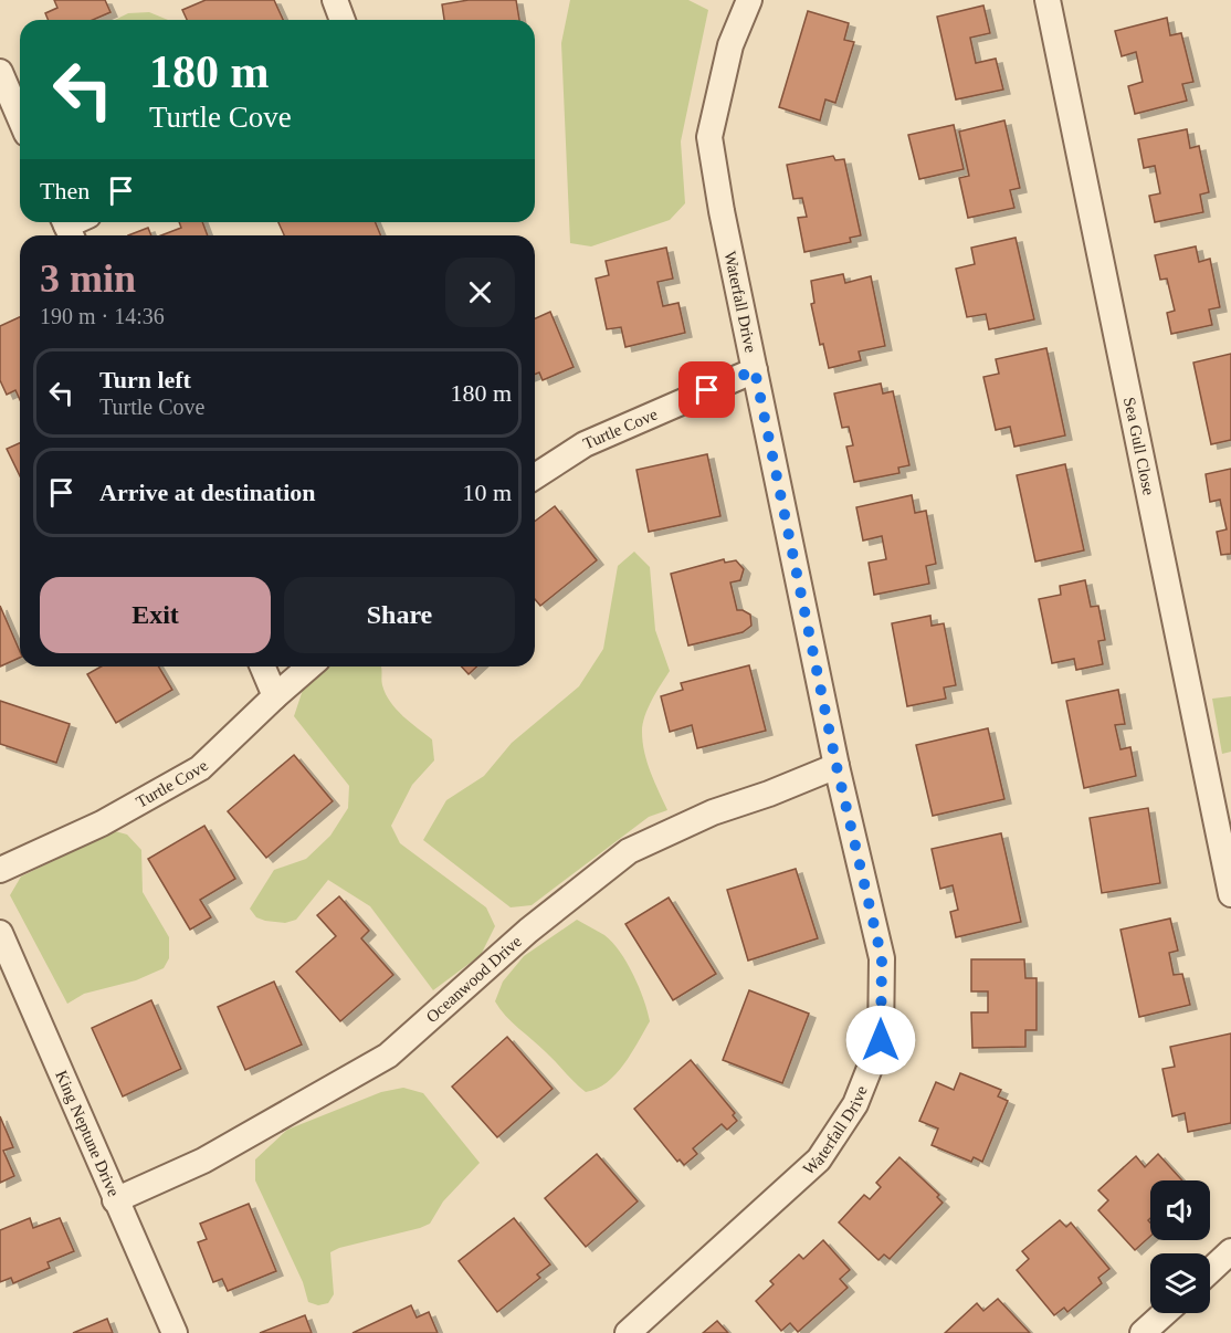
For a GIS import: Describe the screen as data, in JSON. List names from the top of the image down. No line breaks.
{"streets":{"street":["Waterfall Drive","Turtle Cove","Sea Gull Close","Oceanwood Drive","King Neptune Drive"]},"crossings":[["Waterfall Drive","Turtle Cove"],["Waterfall Drive","Oceanwood Drive"],["Oceanwood Drive","King Neptune Drive"]],"page":{"turn":["180 m","Turtle Cove"],"then":"Then","heading":["3 min","190 m · 14:36"],"list":[{"name":"Turn left","note":"Turtle Cove","value":"180 m"},{"name":"Arrive at destination","value":"10 m"}],"buttons":["Exit","Share"]}}
